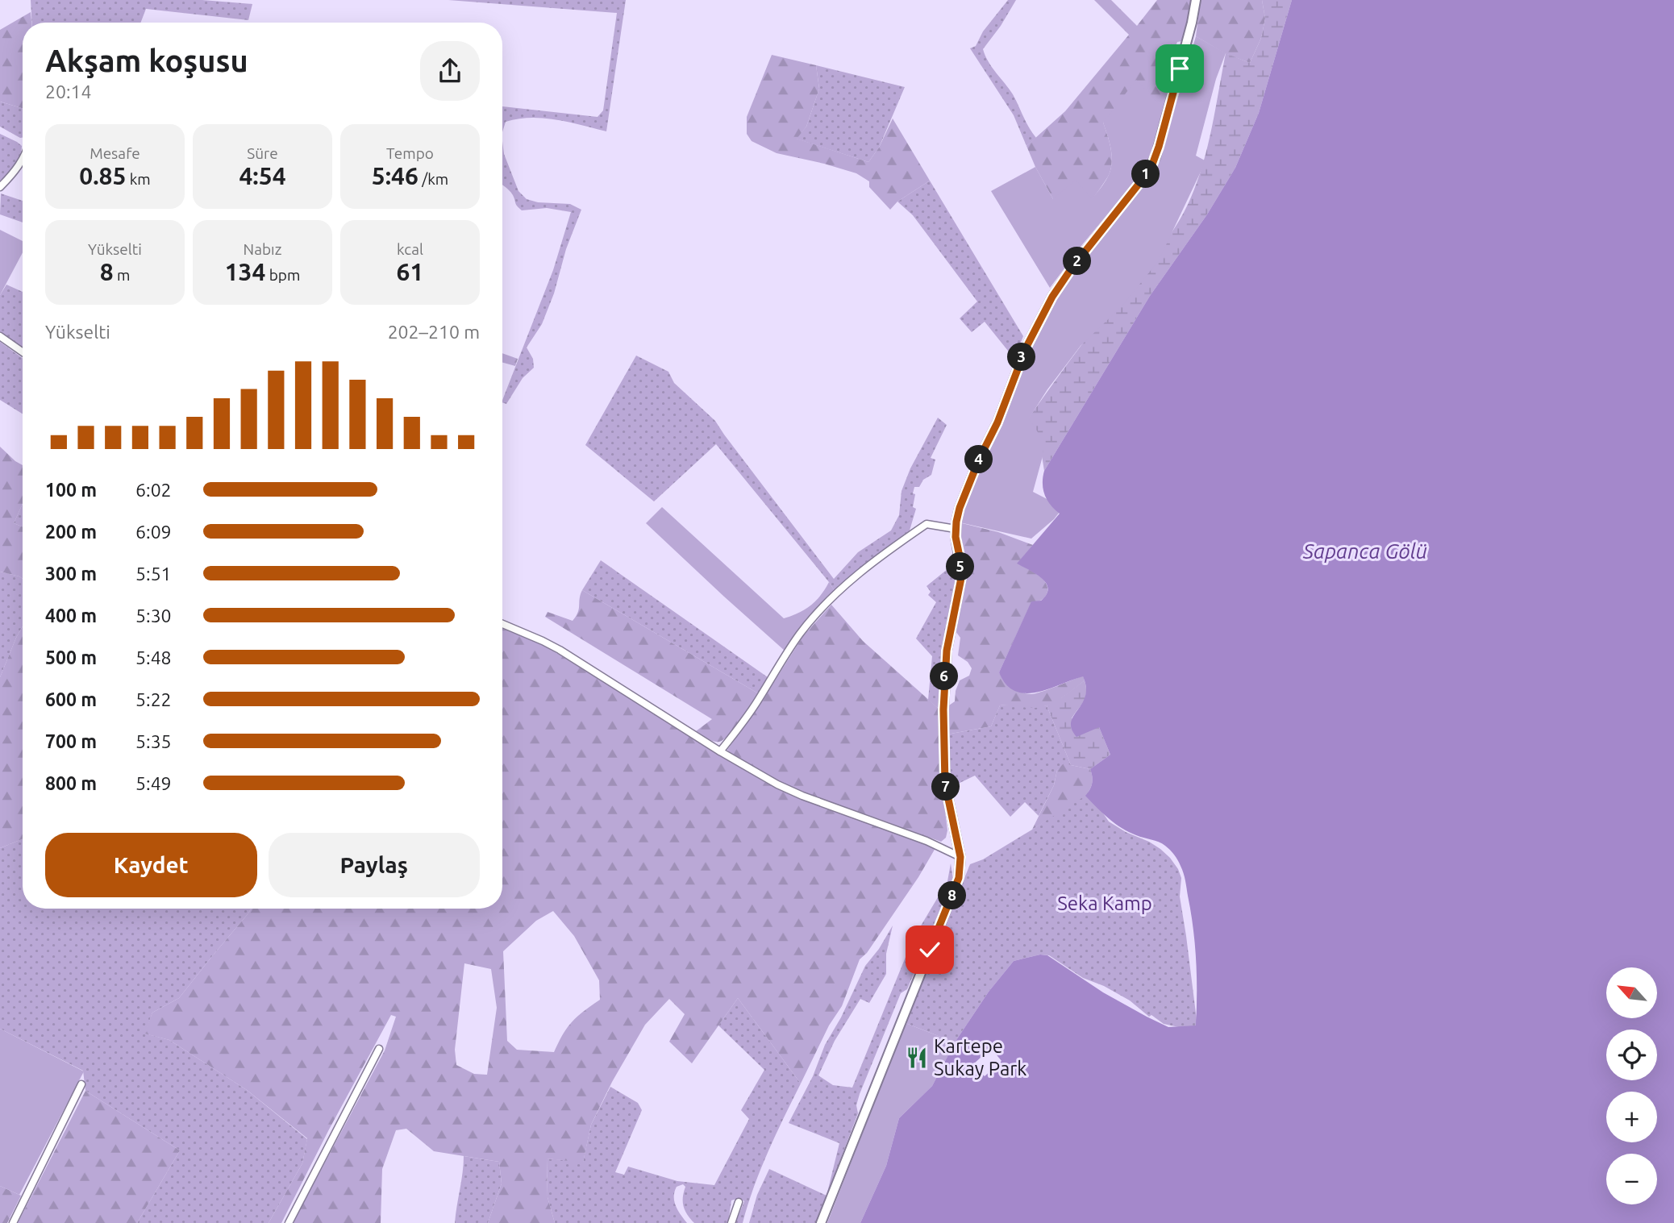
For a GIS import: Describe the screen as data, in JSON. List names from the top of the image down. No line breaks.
{"water":["Sapanca Gölü"],"parks":["Seka Kamp"],"places":{"restaurant":["Kartepe Sukay Park"]},"north":"top left","page":{"heading":["Akşam koşusu","20:14"],"stats":[["Mesafe","0.85 km"],["Süre","4:54"],["Tempo","5:46 /km"],["Yükselti","8 m"],["Nabız","134 bpm"],["kcal","61"]],"pins":["1","2","3","4","5","6","7","8"],"chart":["Yükselti","202–210 m"],"list":[{"name":"100 m","note":"6:02"},{"name":"200 m","note":"6:09"},{"name":"300 m","note":"5:51"},{"name":"400 m","note":"5:30"},{"name":"500 m","note":"5:48"},{"name":"600 m","note":"5:22"},{"name":"700 m","note":"5:35"},{"name":"800 m","note":"5:49"}],"buttons":["Kaydet","Paylaş"],"map_buttons":["+","−"]}}
